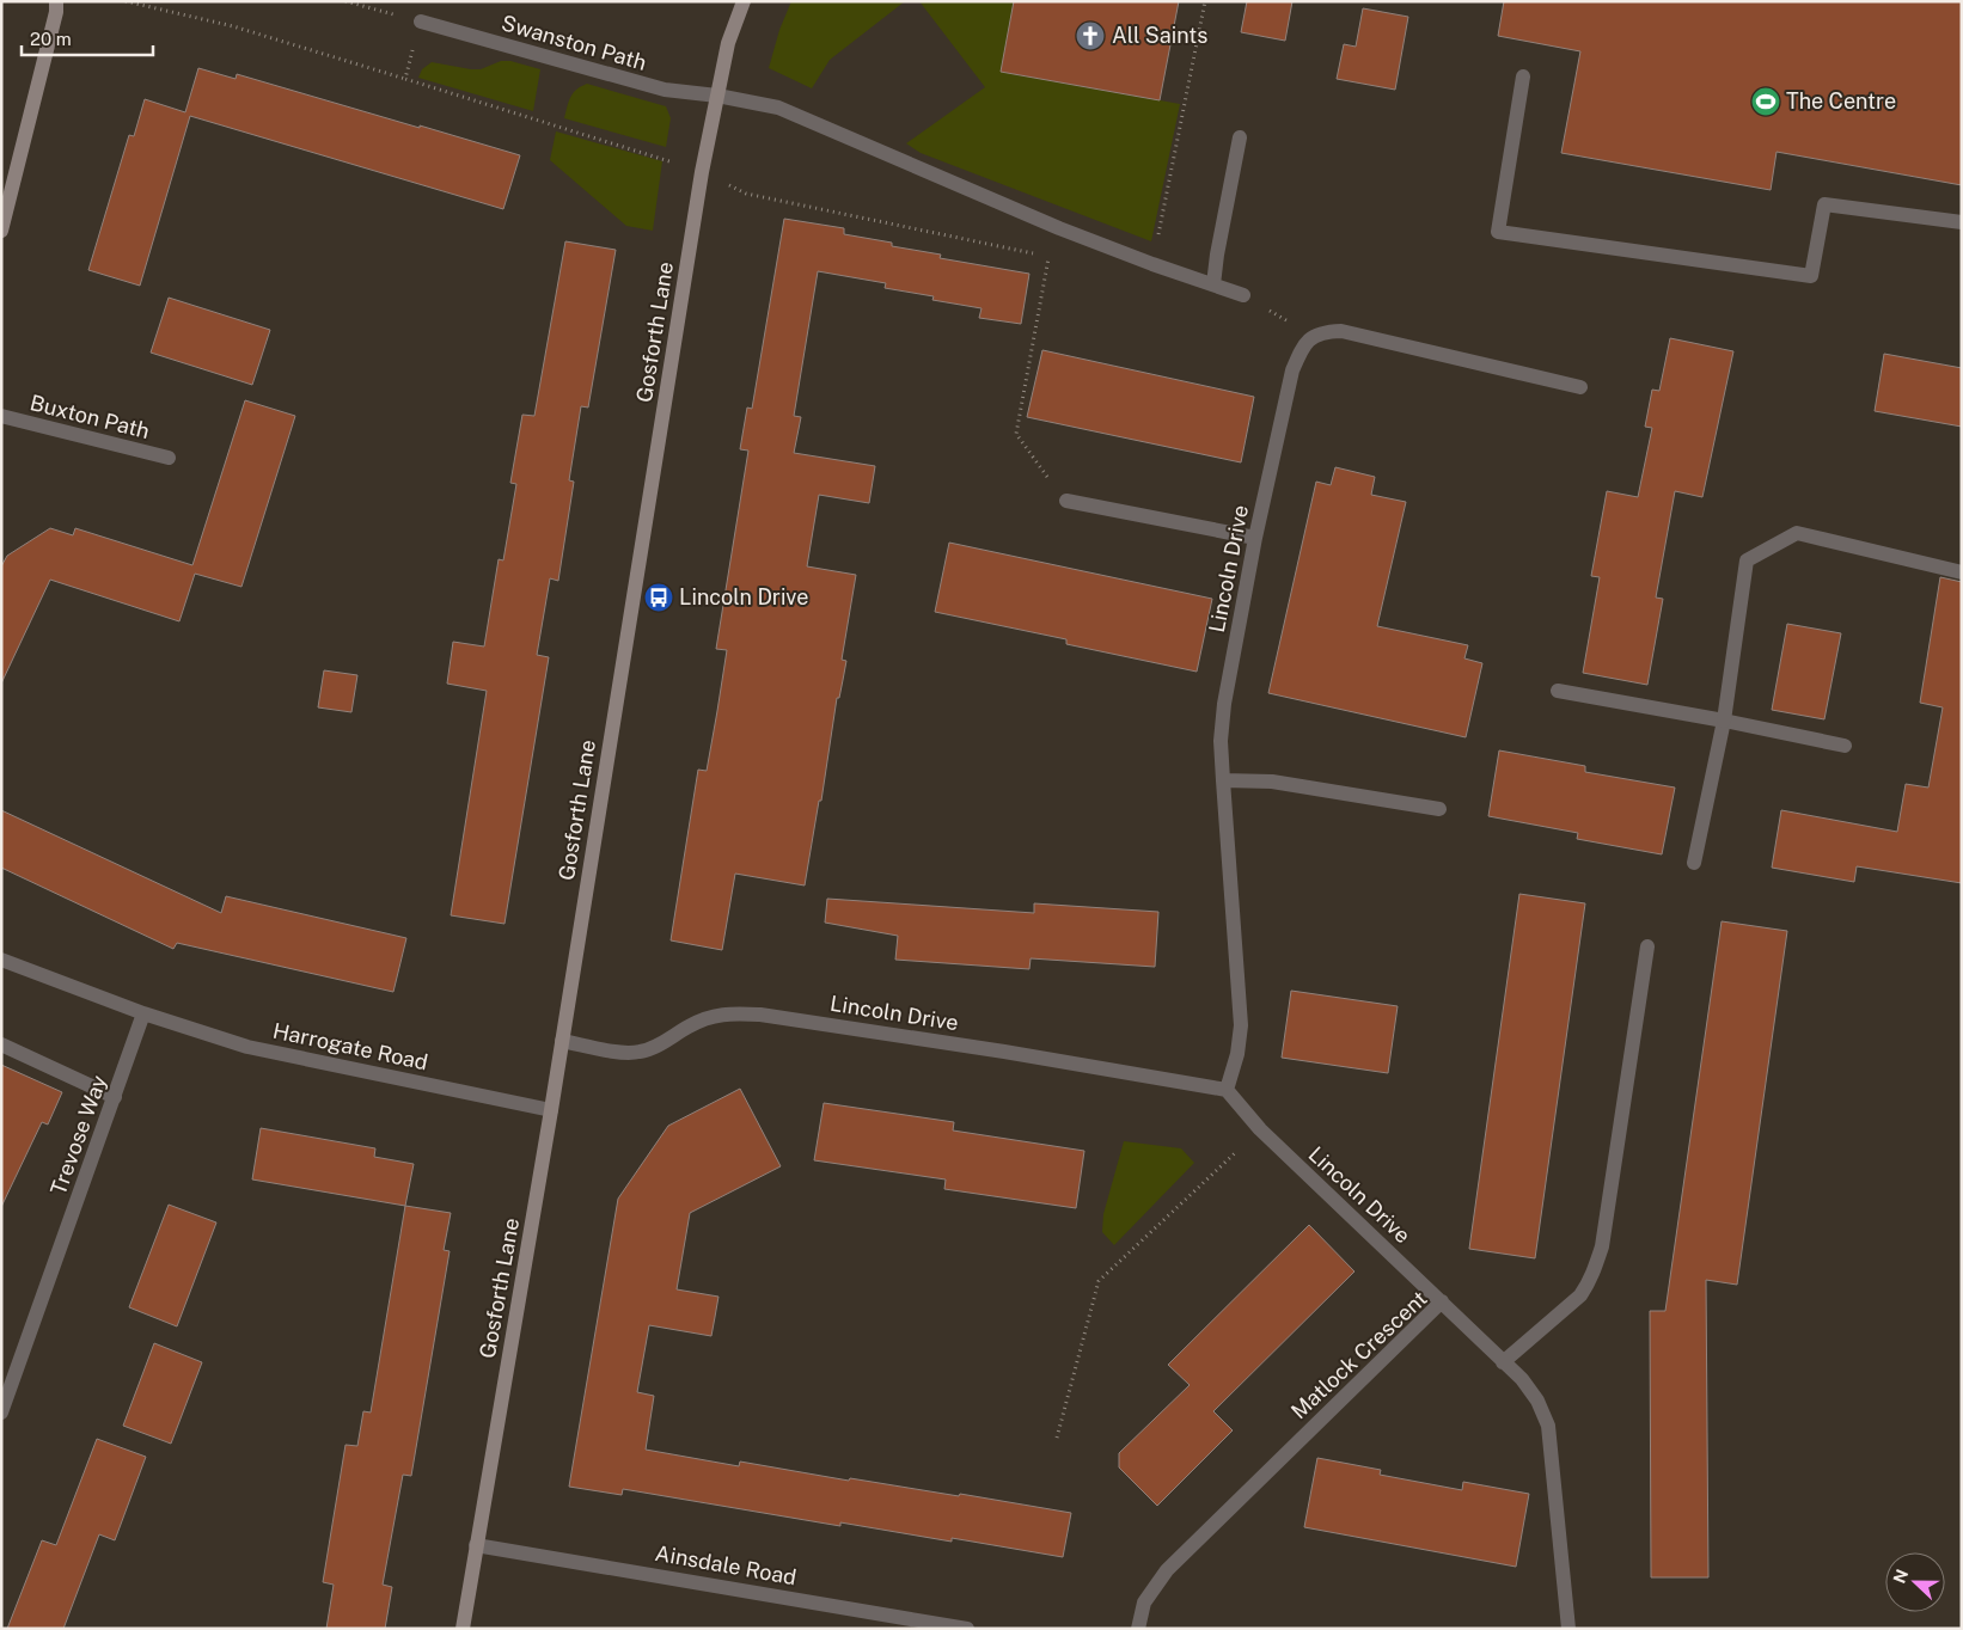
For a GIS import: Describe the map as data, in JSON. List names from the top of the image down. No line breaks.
{"streets":{"street":["Swanston Path","Gosforth Lane","Buxton Path","Lincoln Drive","Harrogate Road","Trevose Way","Matlock Crescent","Ainsdale Road"]},"crossings":[["Swanston Path","Gosforth Lane"],["Gosforth Lane","Lincoln Drive"],["Gosforth Lane","Harrogate Road"],["Gosforth Lane","Ainsdale Road"],["Lincoln Drive","Matlock Crescent"],["Harrogate Road","Trevose Way"]],"places":{"church":["All Saints"],"sports":["The Centre"],"bus stop":["Lincoln Drive"]},"scale_bar":"20 m","north":"left"}
